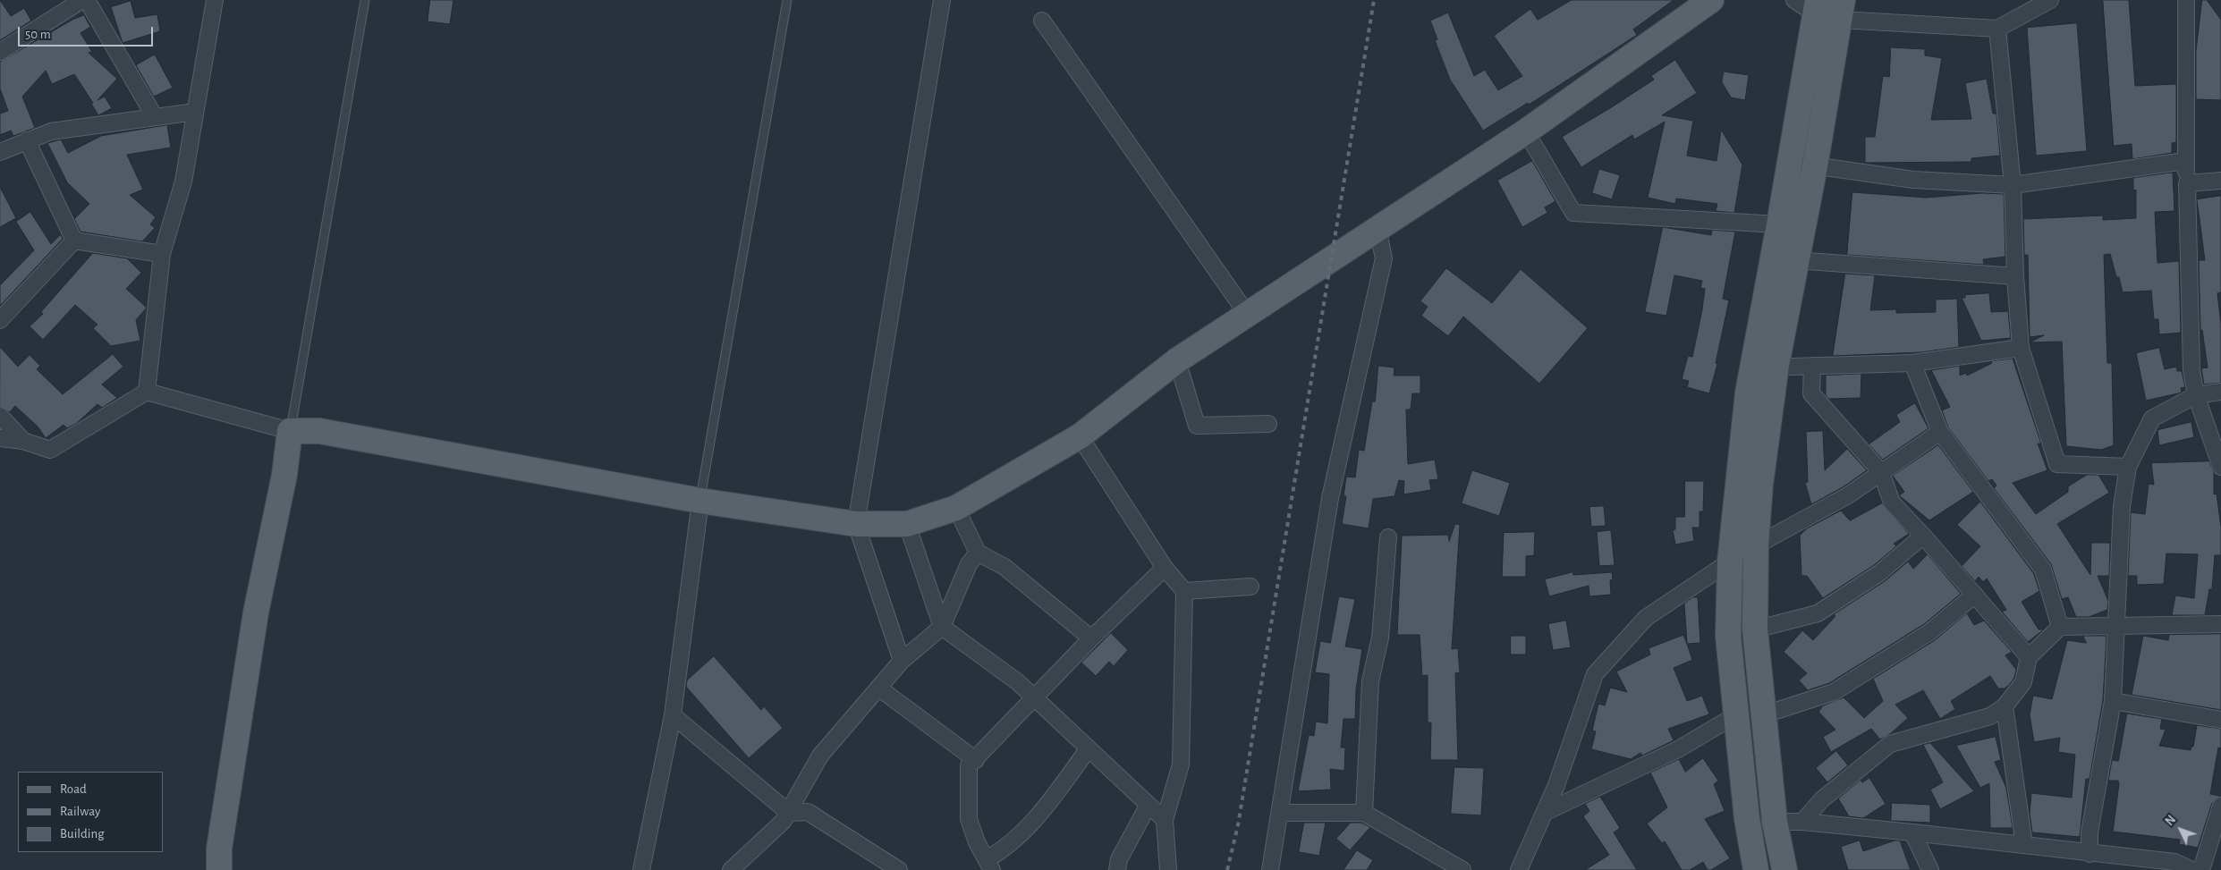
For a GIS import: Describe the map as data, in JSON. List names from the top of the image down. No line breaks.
{"legend":["Road","Railway","Building"],"scale_bar":"50 m","north":"top left"}
